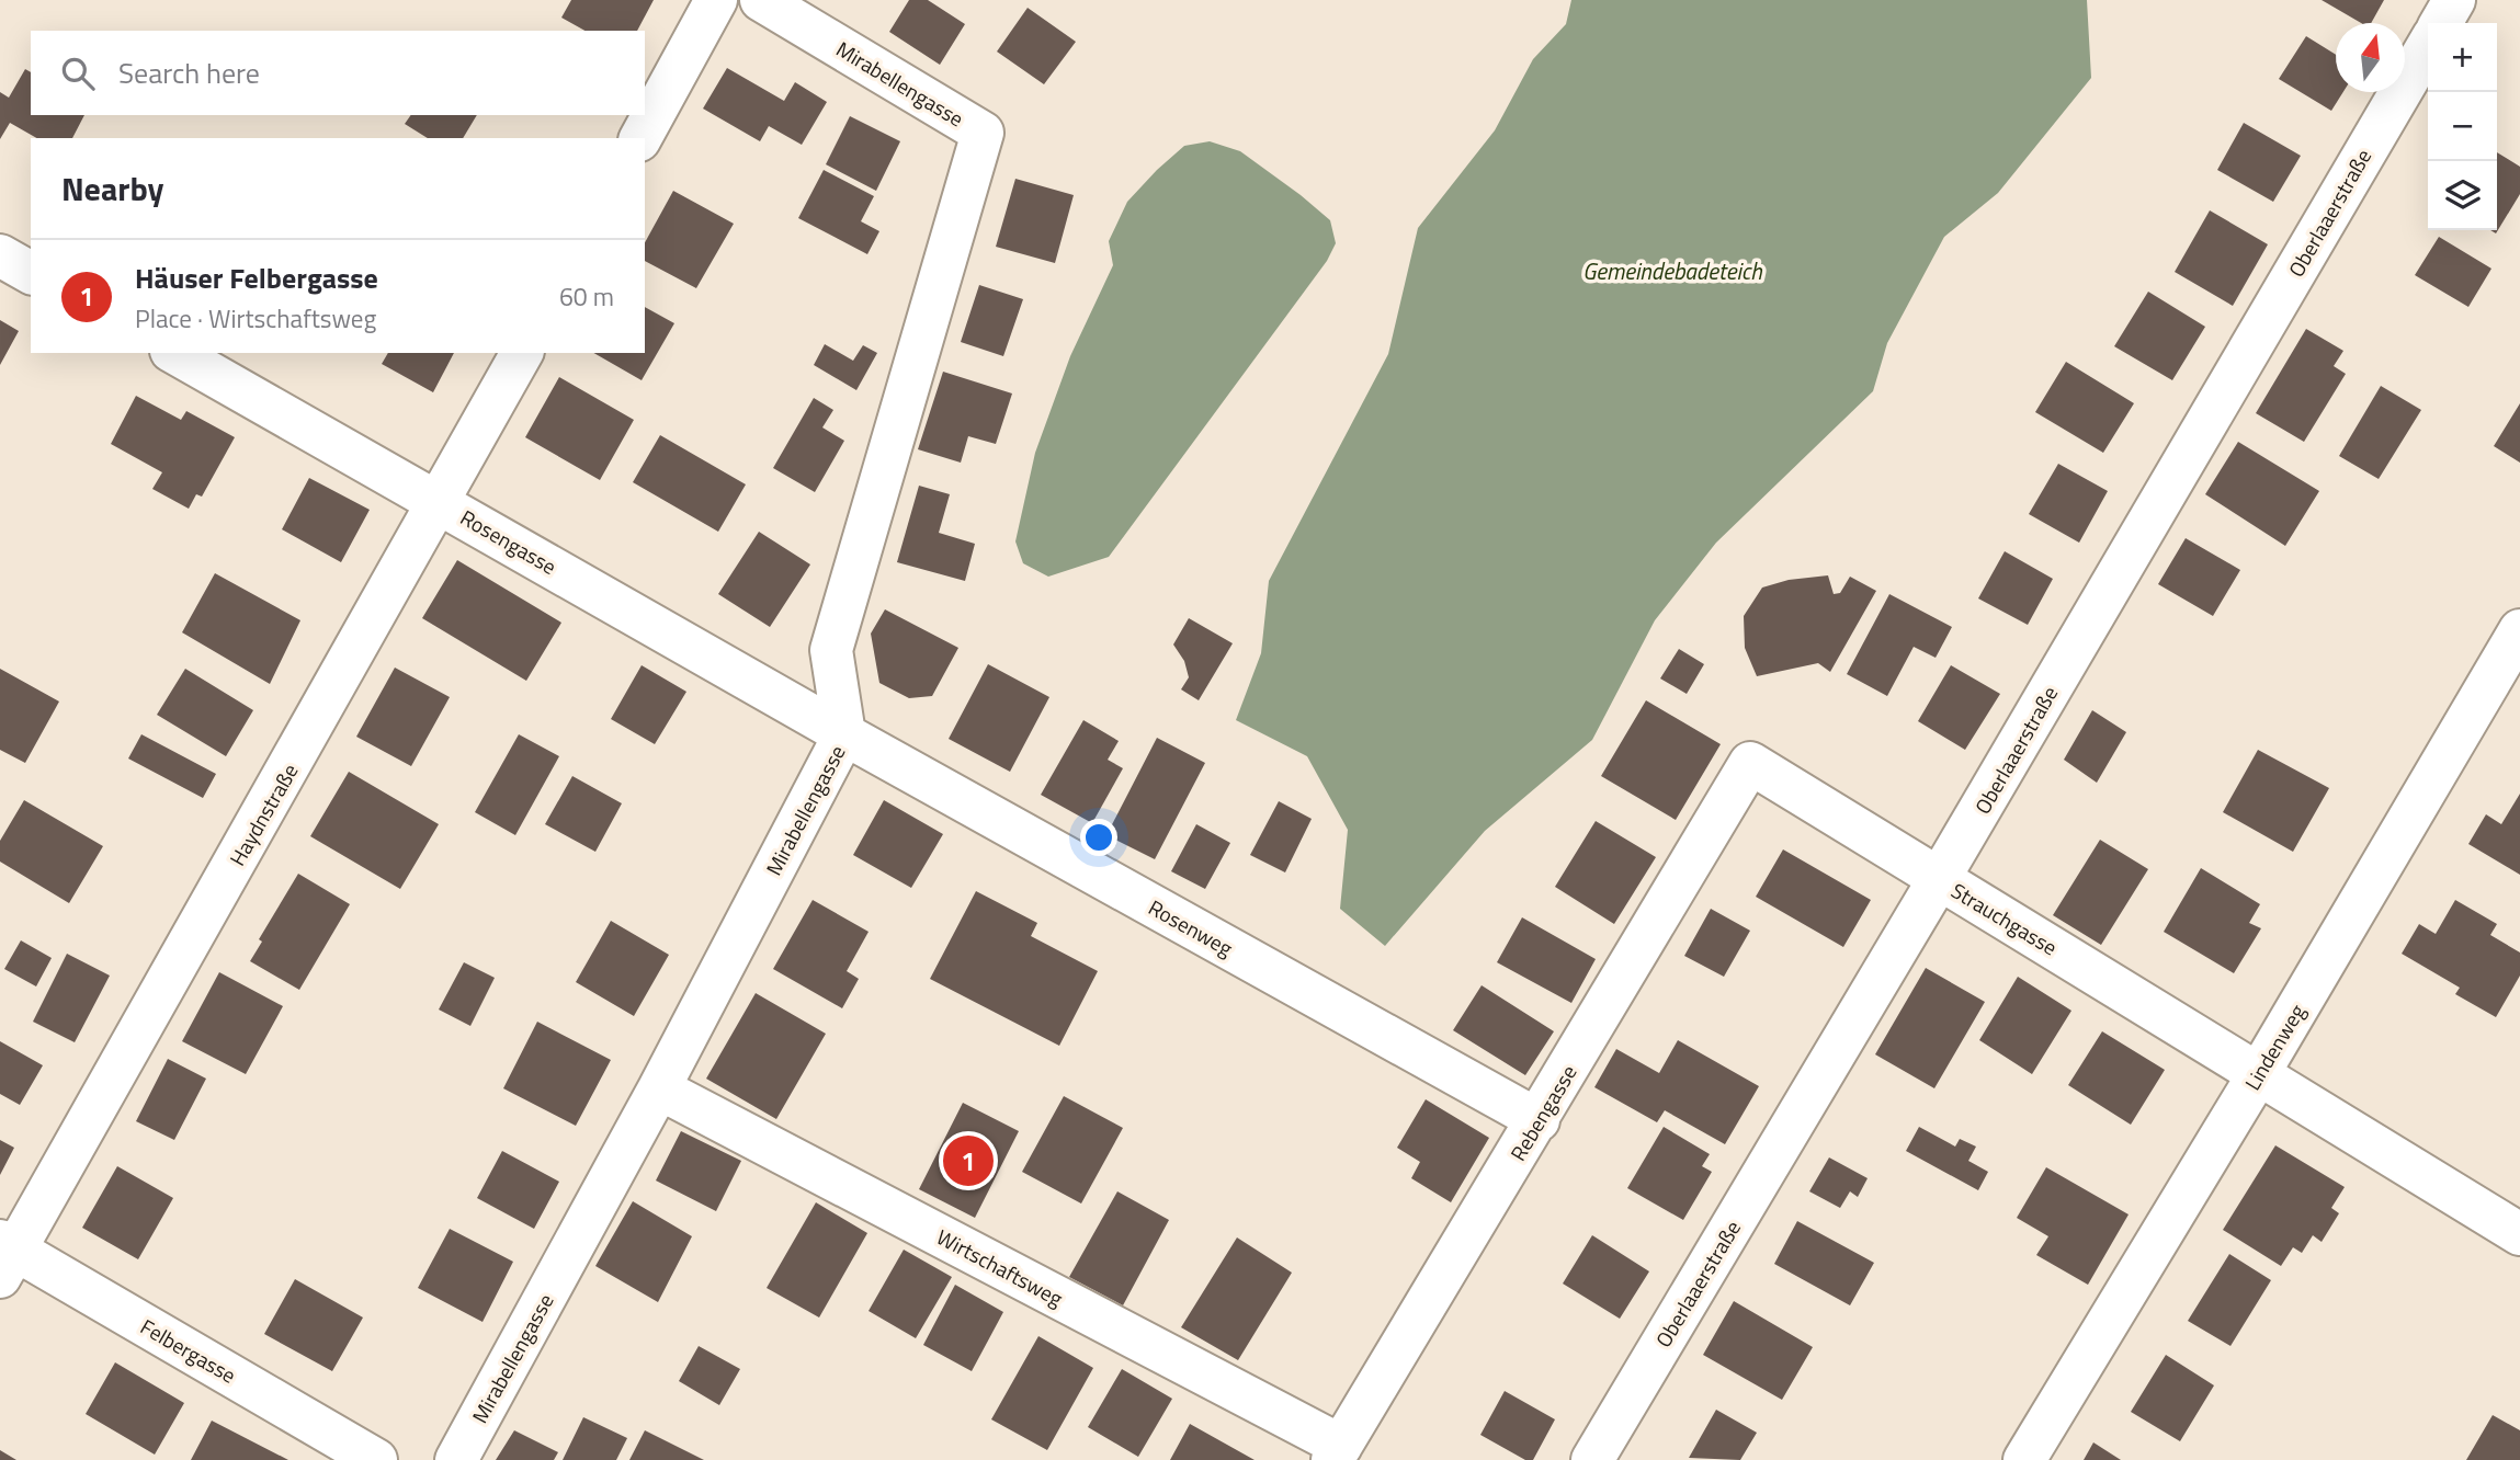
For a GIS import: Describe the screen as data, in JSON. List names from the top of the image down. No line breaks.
{"streets":{"street":["Mirabellengasse","Oberlaaerstraße","Rosengasse","Haydnstraße","Strauchgasse","Rosenweg","Lindenweg","Rebengasse","Wirtschaftsweg","Felbergasse"]},"crossings":[["Mirabellengasse","Rosengasse"],["Mirabellengasse","Rosenweg"],["Mirabellengasse","Wirtschaftsweg"],["Oberlaaerstraße","Strauchgasse"],["Rosengasse","Haydnstraße"],["Rosengasse","Rosenweg"],["Haydnstraße","Felbergasse"],["Strauchgasse","Lindenweg"],["Strauchgasse","Rebengasse"],["Rosenweg","Rebengasse"],["Rebengasse","Wirtschaftsweg"]],"water":["Gemeindebadeteich"],"north":"top","page":{"map_buttons":["+","−"],"search":"Search here","heading":"Nearby","list":[{"mark":"1","name":"Häuser Felbergasse","note":"Place · Wirtschaftsweg","value":"60 m"}],"pins":"1"}}
